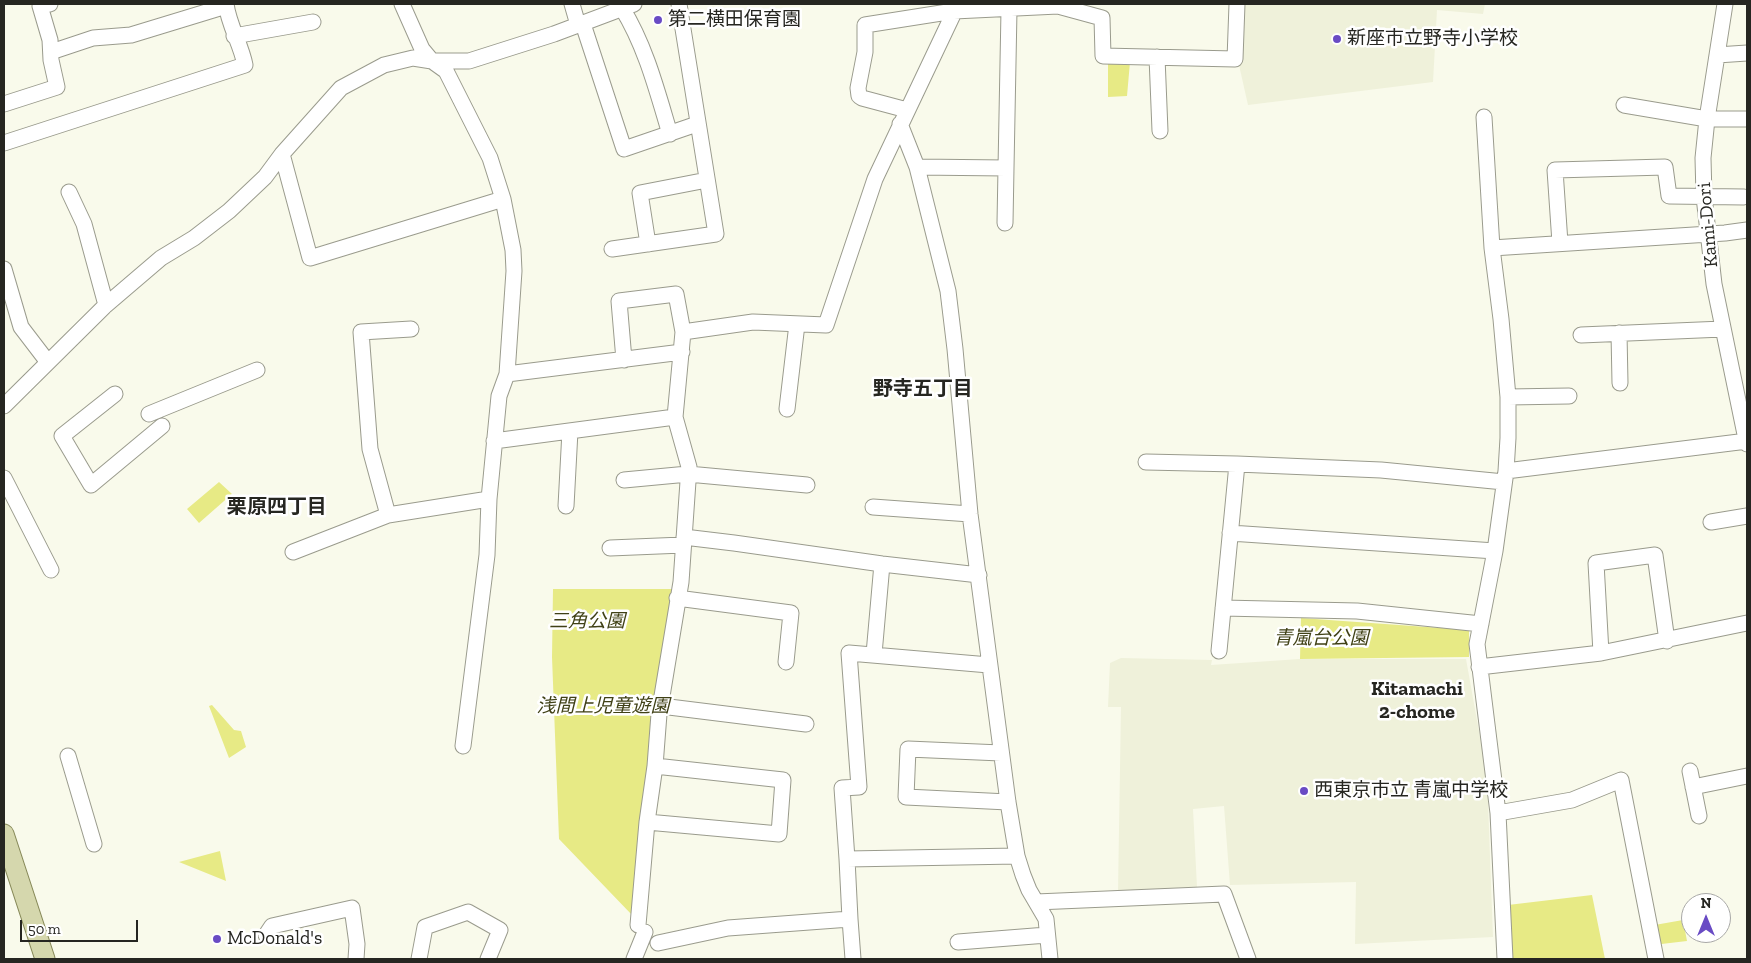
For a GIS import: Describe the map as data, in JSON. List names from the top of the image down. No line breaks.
{"streets":{"street":["Kami-Dori"]},"districts":["野寺五丁目","栗原四丁目","Kitamachi 2-chome"],"parks":["三角公園","青嵐台公園","浅間上児童遊園"],"places":["第二横田保育園","新座市立野寺小学校","西東京市立 青嵐中学校","McDonald's"],"scale_bar":"50 m","north":"top"}
